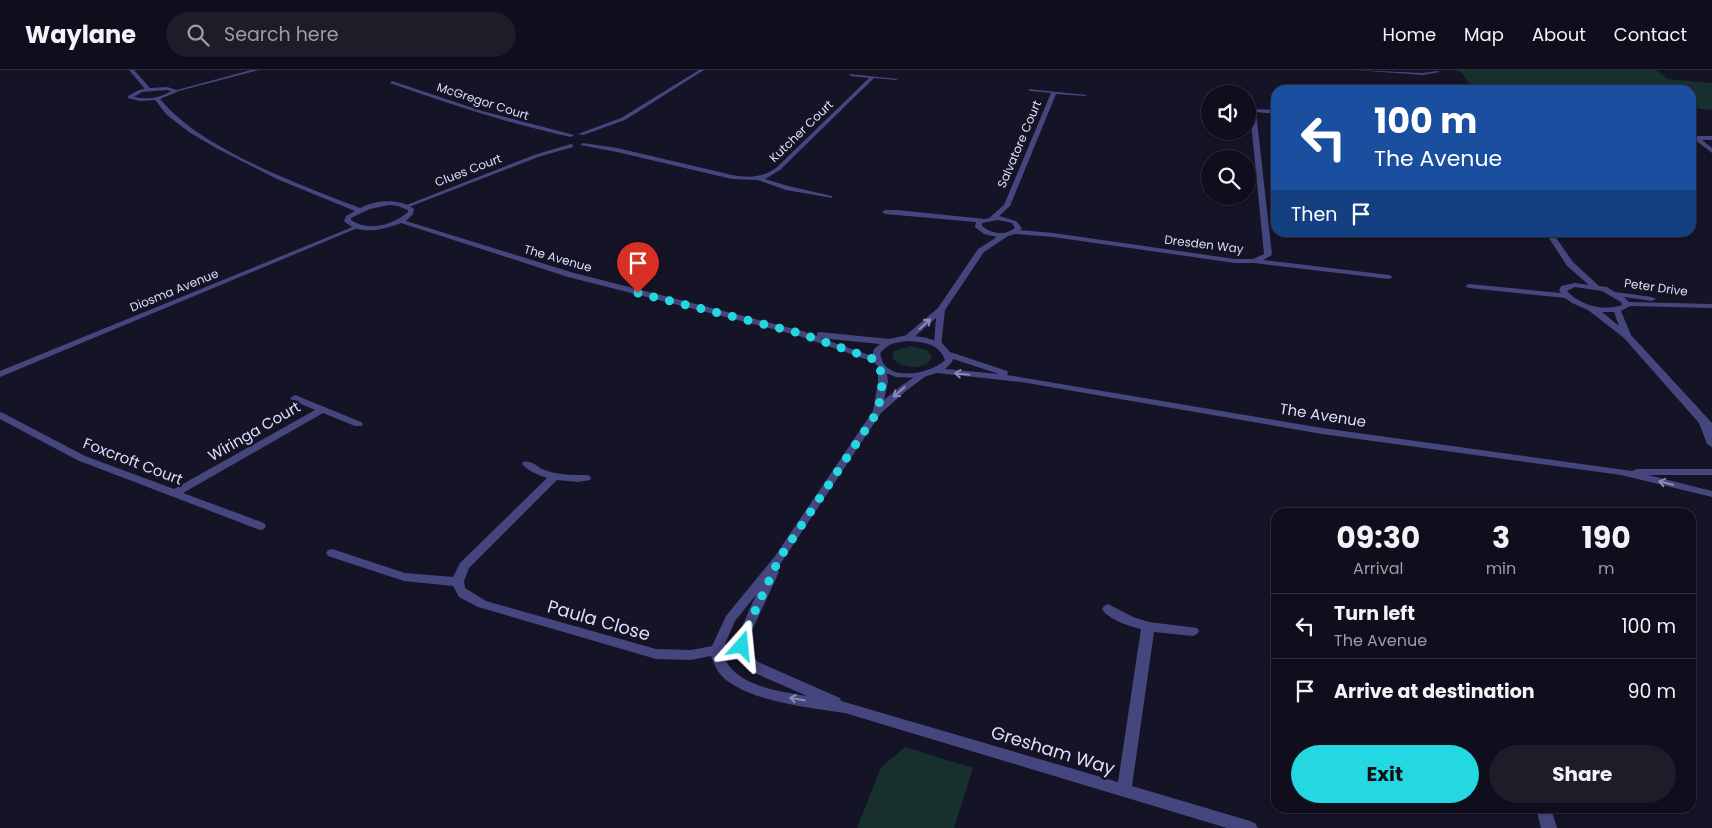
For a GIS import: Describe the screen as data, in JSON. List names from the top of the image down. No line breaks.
{"streets":{"street":["McGregor Court","Kutcher Court","Salvatore Court","Clues Court","Dresden Way","The Avenue","Peter Drive","Diosma Avenue","Wiringa Court","Foxcroft Court","Paula Close","Gresham Way"]},"crossings":[["McGregor Court","Clues Court"],["The Avenue","Diosma Avenue"],["Wiringa Court","Foxcroft Court"],["Paula Close","Gresham Way"]],"page":{"header":"Waylane","search":"Search here","nav":["Home","Map","About","Contact"],"turn":["100 m","The Avenue"],"then":"Then","eta":["09:30","Arrival","3","min","190","m"],"list":[{"name":"Turn left","note":"The Avenue","value":"100 m"},{"name":"Arrive at destination","value":"90 m"}],"buttons":["Exit","Share"]}}
